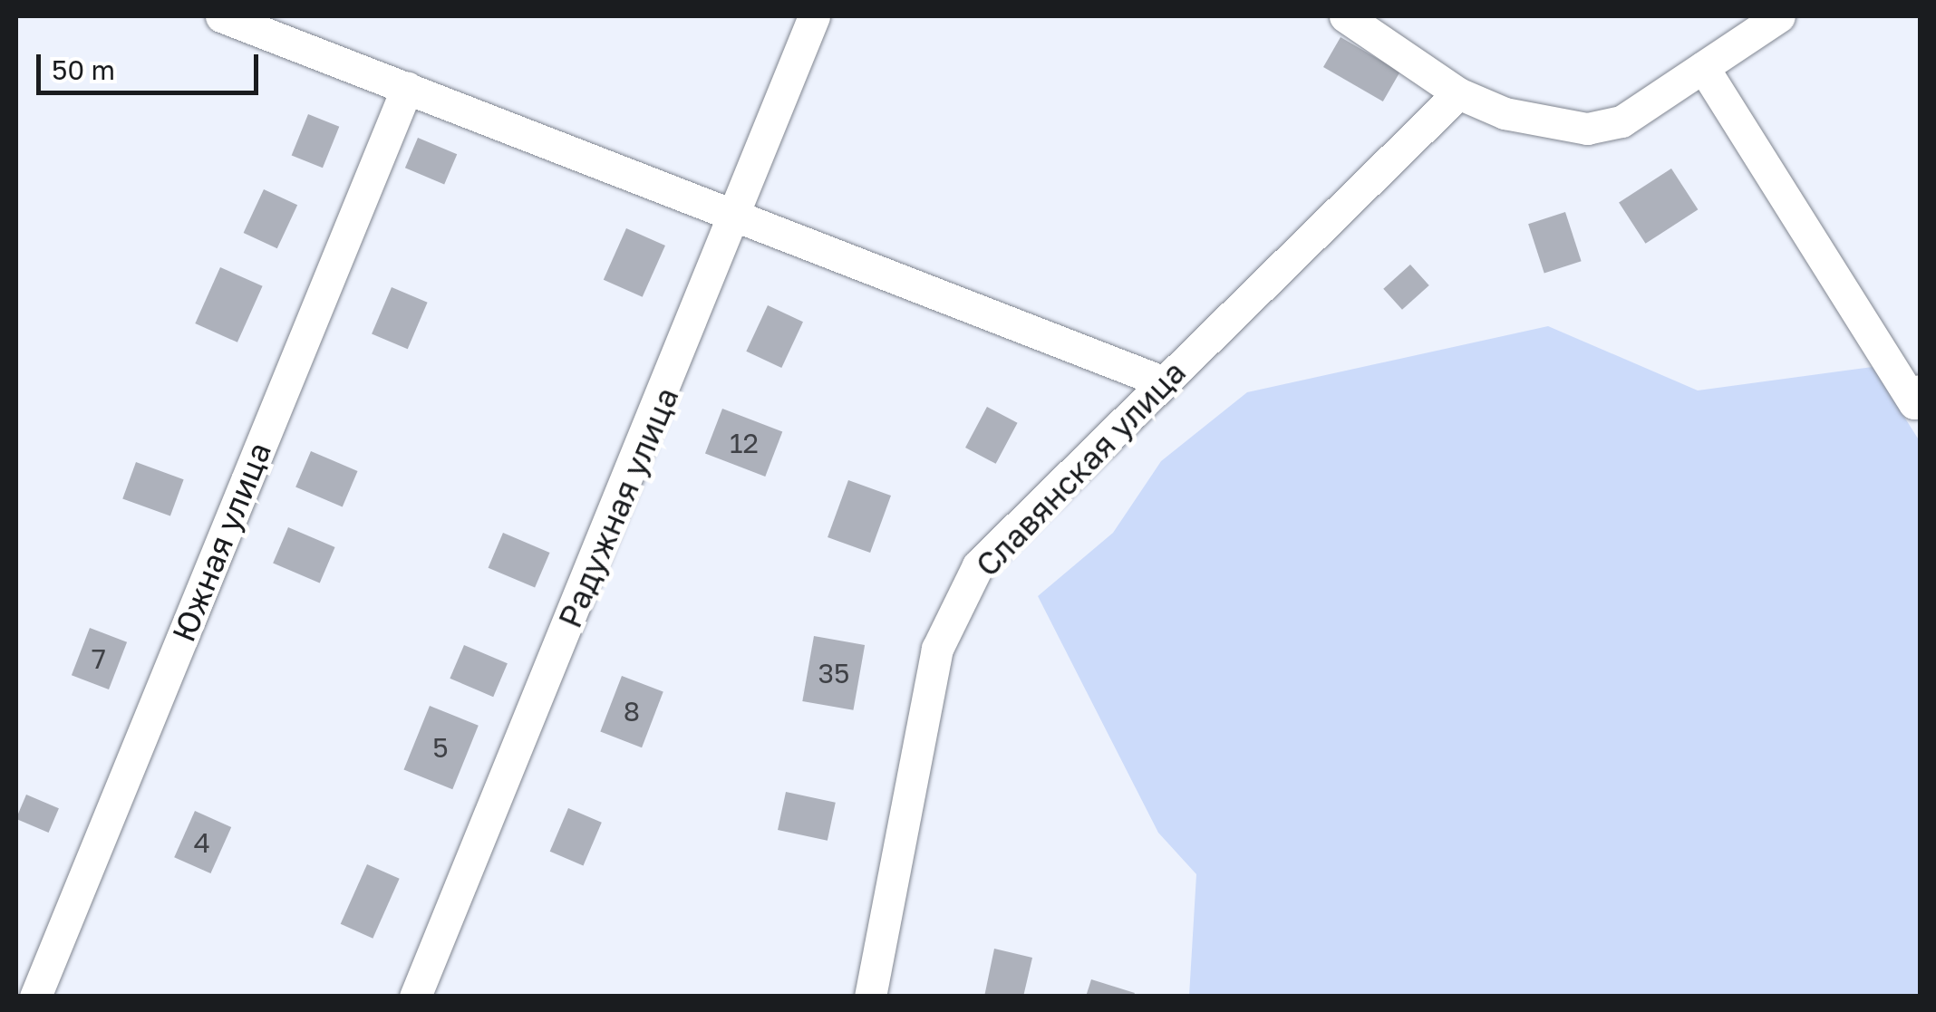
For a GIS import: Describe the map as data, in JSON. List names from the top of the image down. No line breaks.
{"streets":{"street":["Славянская улица","Радужная улица","Южная улица"]},"house_numbers":["12","7","35","8","5","4"],"scale_bar":"50 m"}
